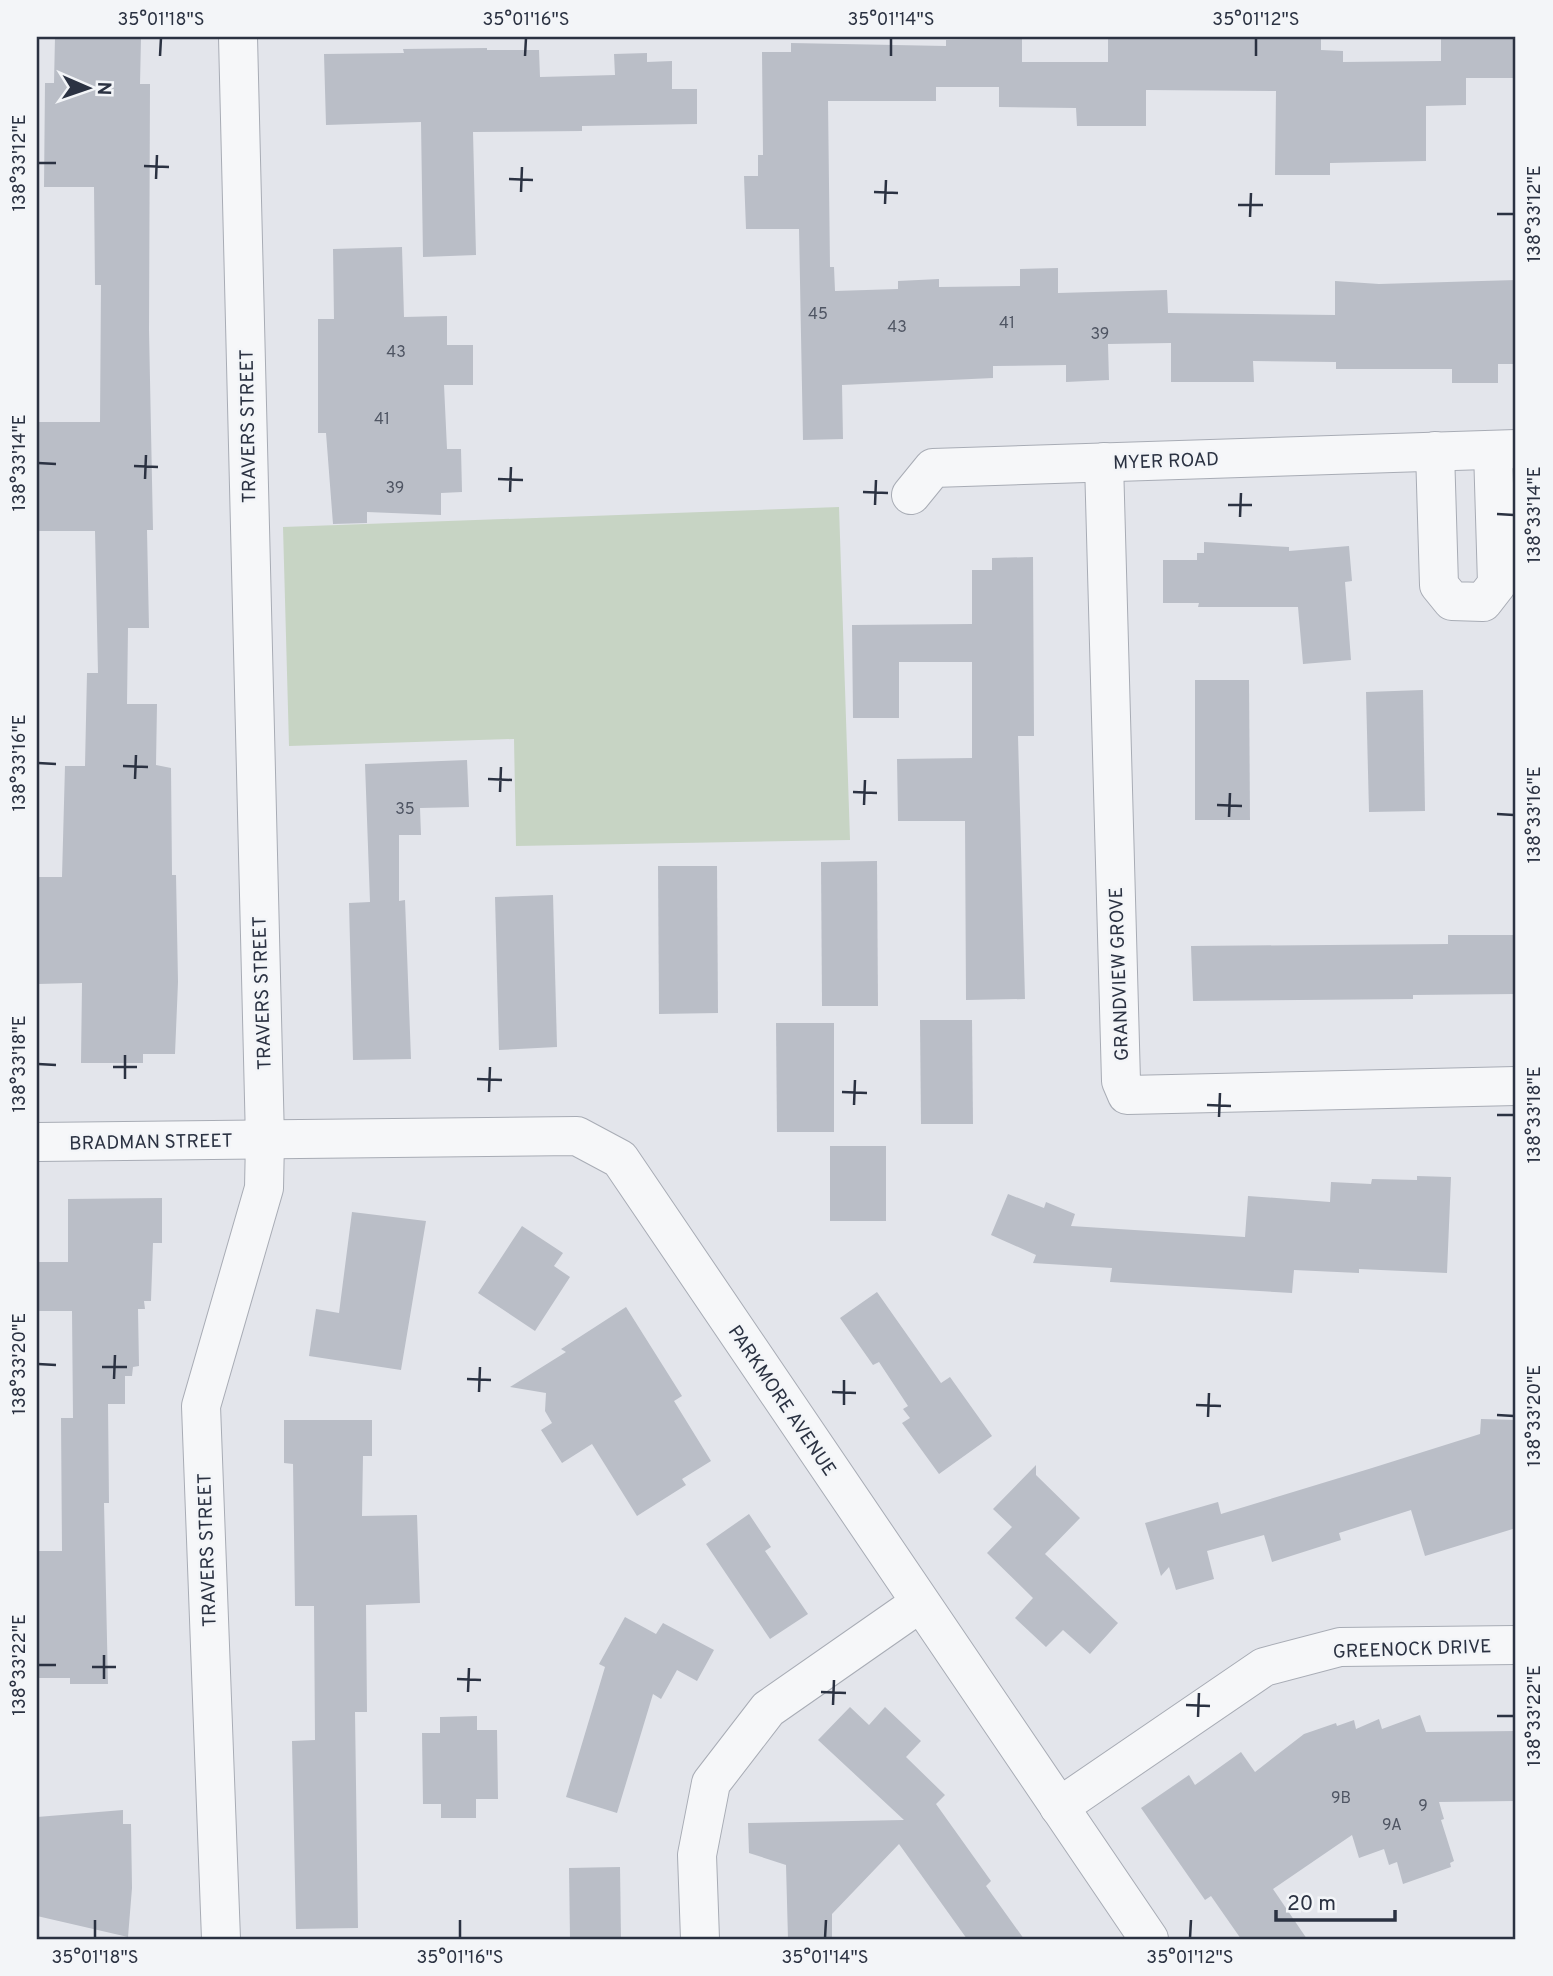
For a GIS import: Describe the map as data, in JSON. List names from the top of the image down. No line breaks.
{"streets":{"street":["TRAVERS STREET","MYER ROAD","GRANDVIEW GROVE","BRADMAN STREET","PARKMORE AVENUE","GREENOCK DRIVE"]},"crossings":[["TRAVERS STREET","BRADMAN STREET"],["TRAVERS STREET","PARKMORE AVENUE"],["MYER ROAD","GRANDVIEW GROVE"],["BRADMAN STREET","PARKMORE AVENUE"],["PARKMORE AVENUE","GREENOCK DRIVE"]],"house_numbers":["45","41","43","39","43","41","39","35","9B","9","9A"],"scale_bar":"20 m","north":"right","coordinates":["35°01'18\"S","35°01'16\"S","35°01'14\"S","35°01'12\"S","138°33'12\"E","138°33'14\"E","138°33'16\"E","138°33'18\"E","138°33'20\"E","138°33'22\"E"]}
